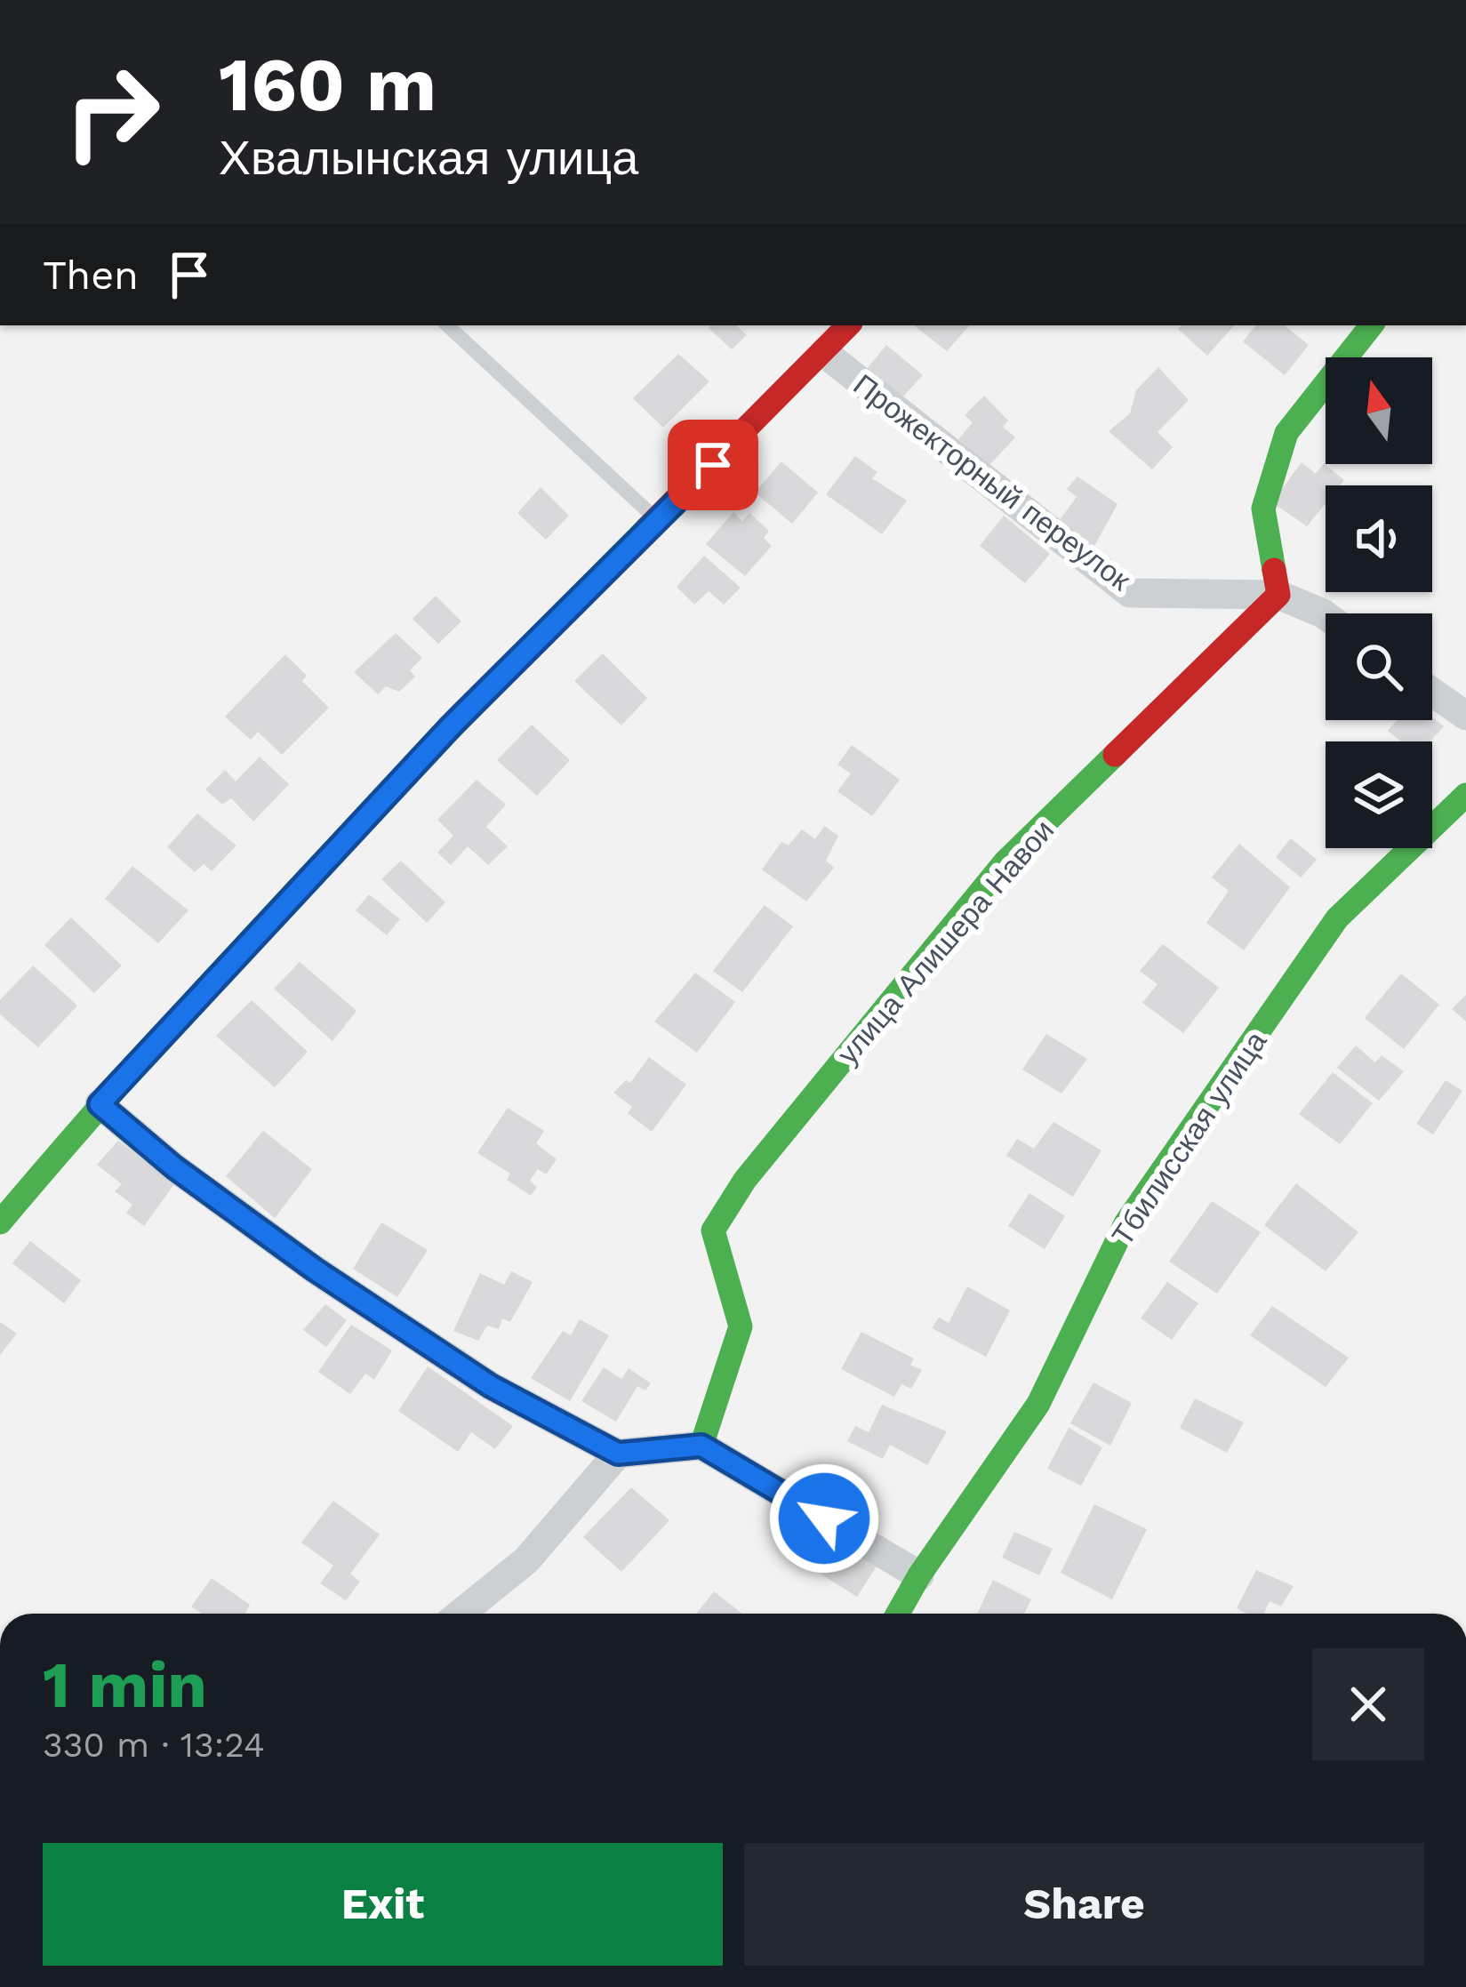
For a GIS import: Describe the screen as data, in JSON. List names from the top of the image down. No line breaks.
{"streets":{"street":["Прожекторный переулок","улица Алишера Навои","Тбилисская улица"]},"crossings":[["Прожекторный переулок","улица Алишера Навои"]],"north":"top","page":{"turn":["160 m","Хвалынская улица"],"then":"Then","heading":["1 min","330 m · 13:24"],"buttons":["Exit","Share"]}}
